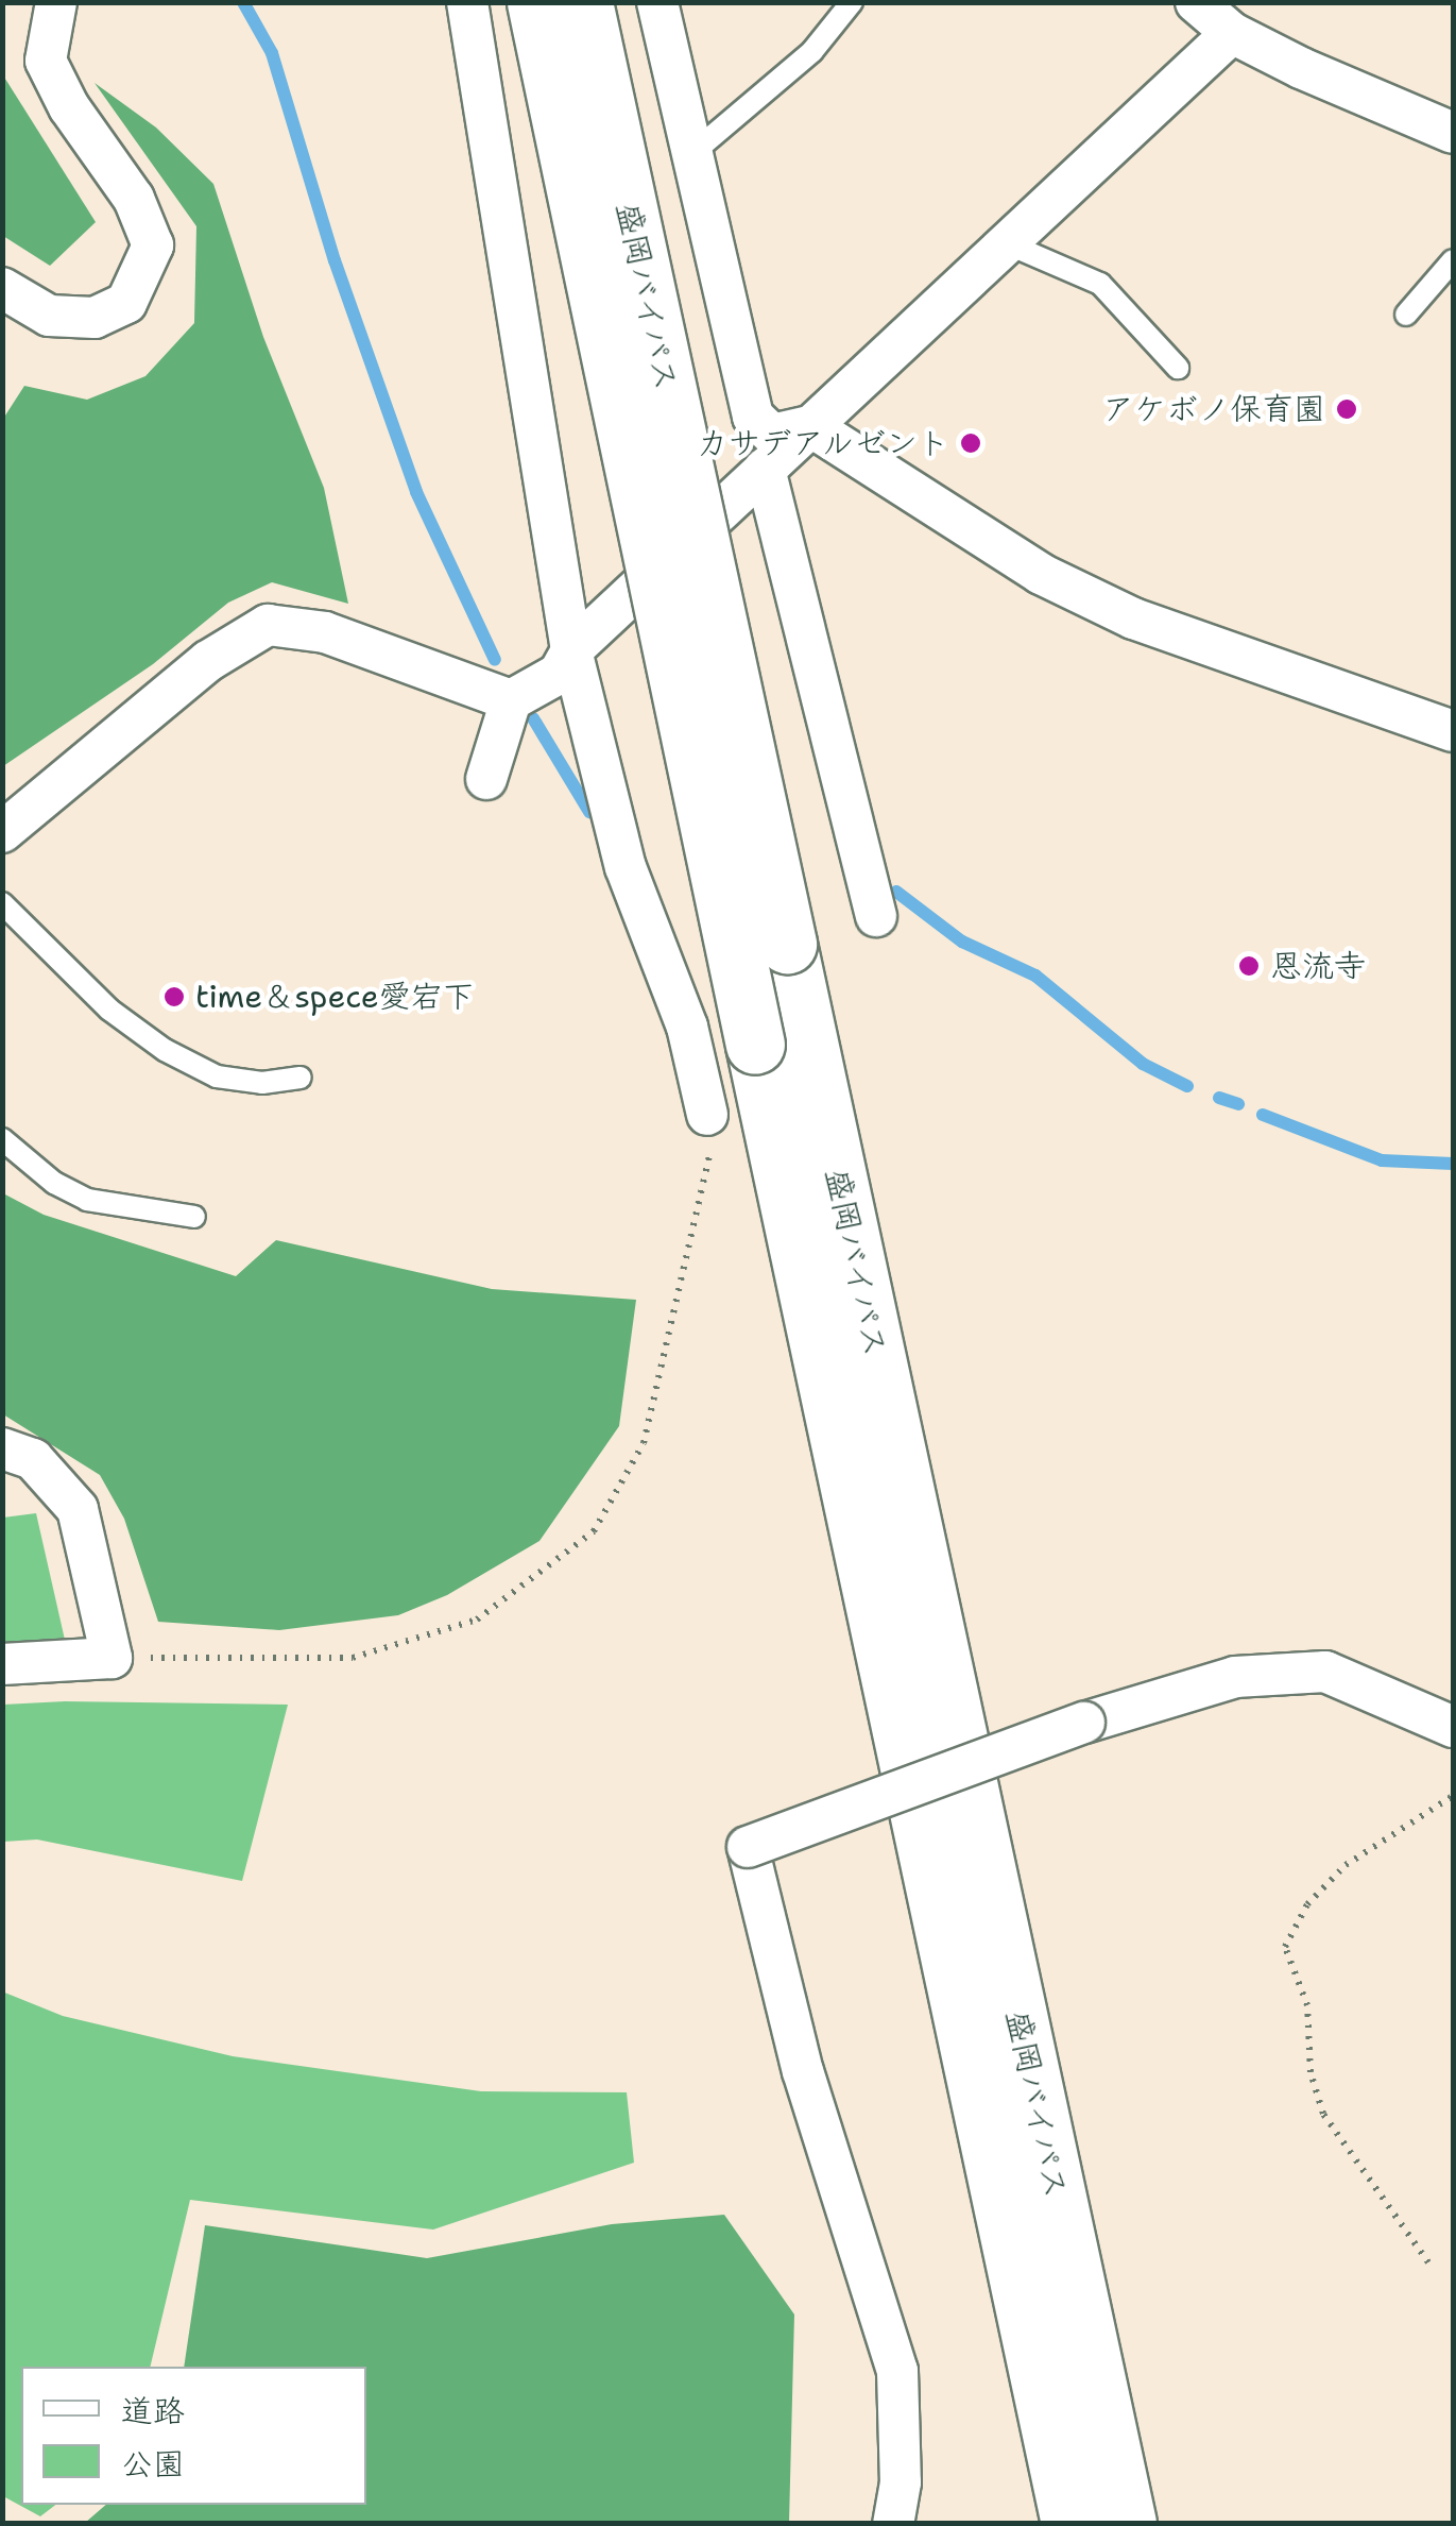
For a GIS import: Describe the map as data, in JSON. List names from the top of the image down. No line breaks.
{"streets":{"highway":["盛岡バイパス"]},"places":["アケボノ保育園","カサデアルゼント","恩流寺","time＆spece愛宕下"],"legend":["道路","公園"]}
